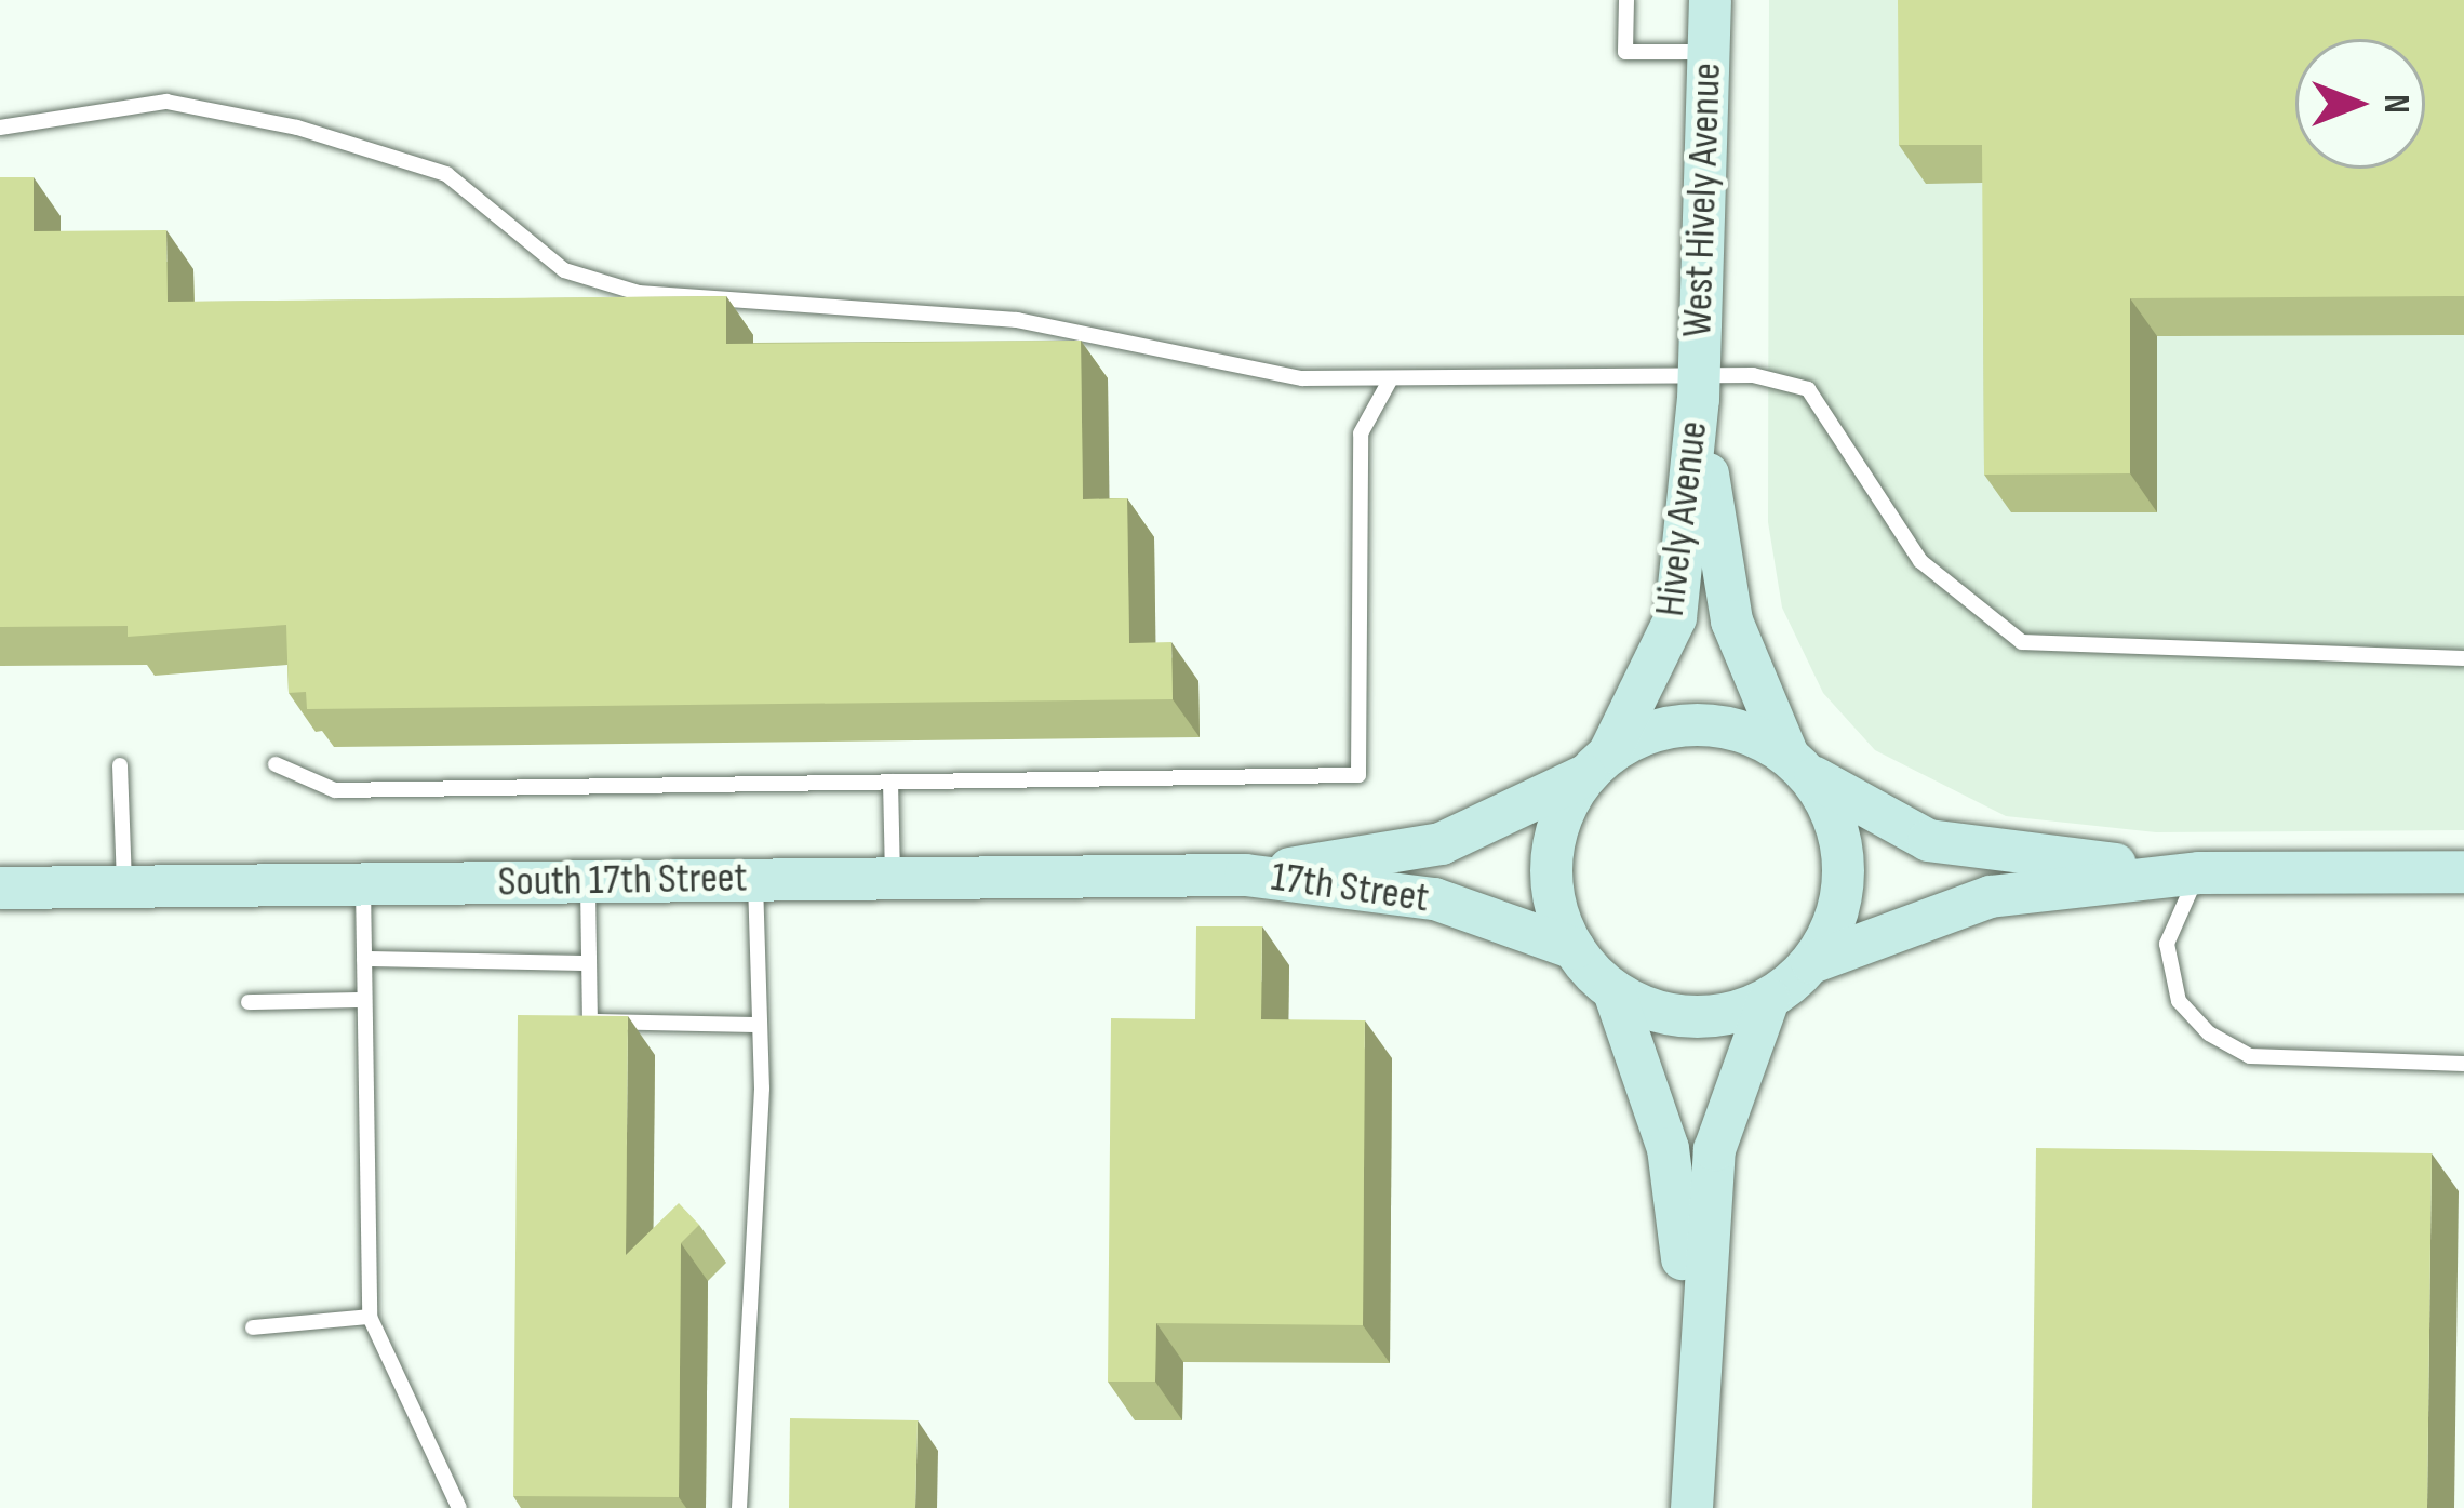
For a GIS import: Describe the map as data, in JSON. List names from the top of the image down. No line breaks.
{"streets":{"street":["West Hively Avenue","Hively Avenue","South 17th Street","17th Street"]},"crossings":[["West Hively Avenue","Hively Avenue"],["Hively Avenue","17th Street"],["South 17th Street","17th Street"]],"north":"right"}
